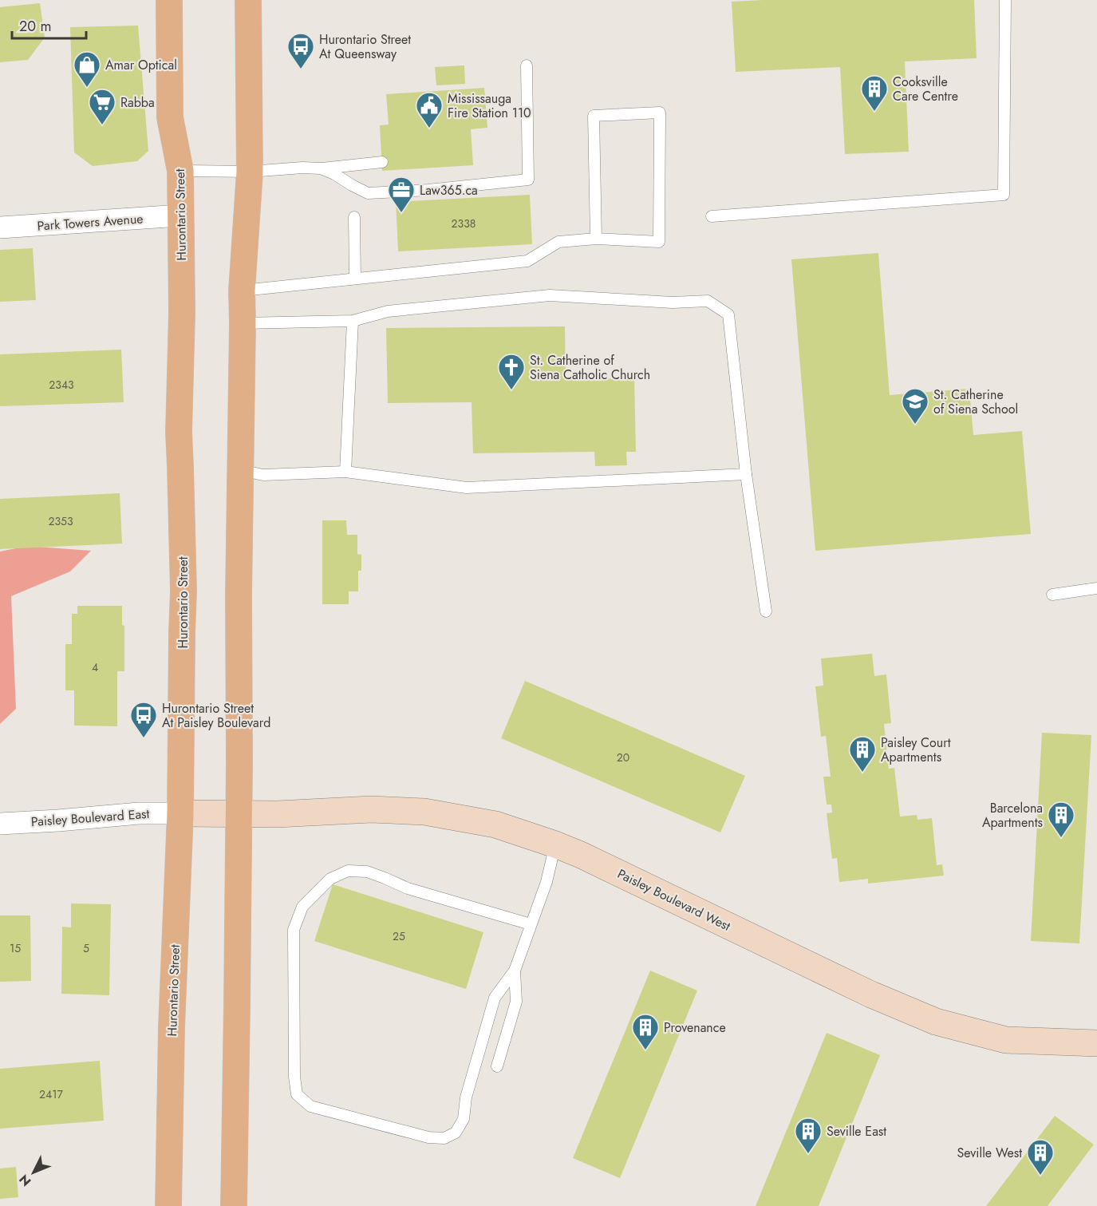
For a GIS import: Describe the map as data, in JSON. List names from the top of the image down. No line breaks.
{"streets":{"main road":["Hurontario Street"],"street":["Park Towers Avenue","Paisley Boulevard East","Paisley Boulevard West"]},"crossings":[["Hurontario Street","Park Towers Avenue"],["Hurontario Street","Paisley Boulevard East"],["Hurontario Street","Paisley Boulevard West"],["Paisley Boulevard East","Paisley Boulevard West"]],"places":{"bus stop":["Hurontario Street At Queensway","Hurontario Street At Paisley Boulevard"],"shop":["Amar Optical"],"building":["Cooksville Care Centre","Paisley Court Apartments","Barcelona Apartments","Provenance","Seville East","Seville West"],"supermarket":["Rabba"],"public building":["Mississauga Fire Station 110"],"office":["Law365.ca"],"church":["St. Catherine of Siena Catholic Church"],"school or university":["St. Catherine of Siena School"]},"house_numbers":["2338","2343","2353","4","20","25","15","5","2417"],"scale_bar":"20 m","north":"bottom left"}
